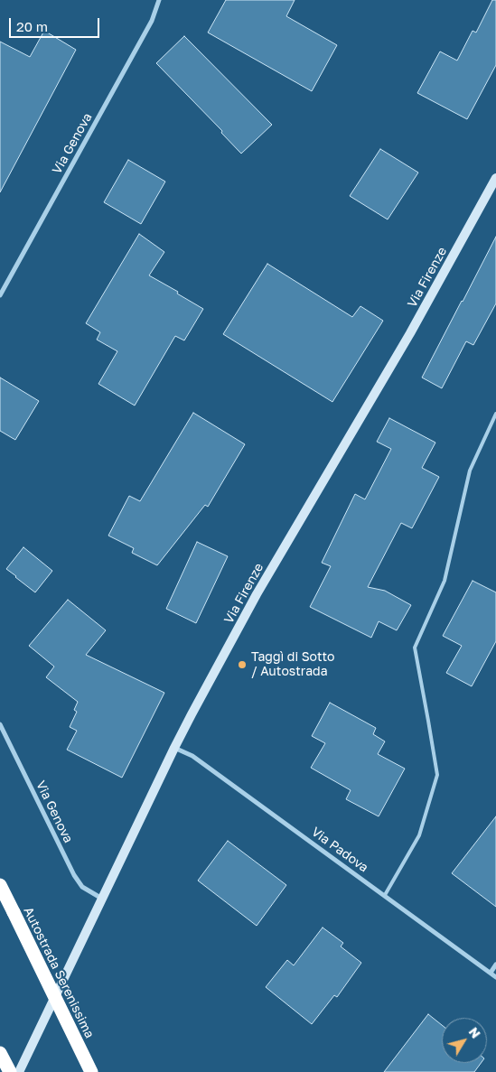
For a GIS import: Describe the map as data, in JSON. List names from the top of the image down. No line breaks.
{"streets":{"highway":["Autostrada Serenissima"],"main road":["Via Firenze"],"street":["Via Genova","Via Padova"]},"crossings":[["Via Genova","Via Firenze"],["Via Firenze","Via Padova"]],"places":["Taggì di Sotto / Autostrada"],"scale_bar":"20 m","north":"top right"}
